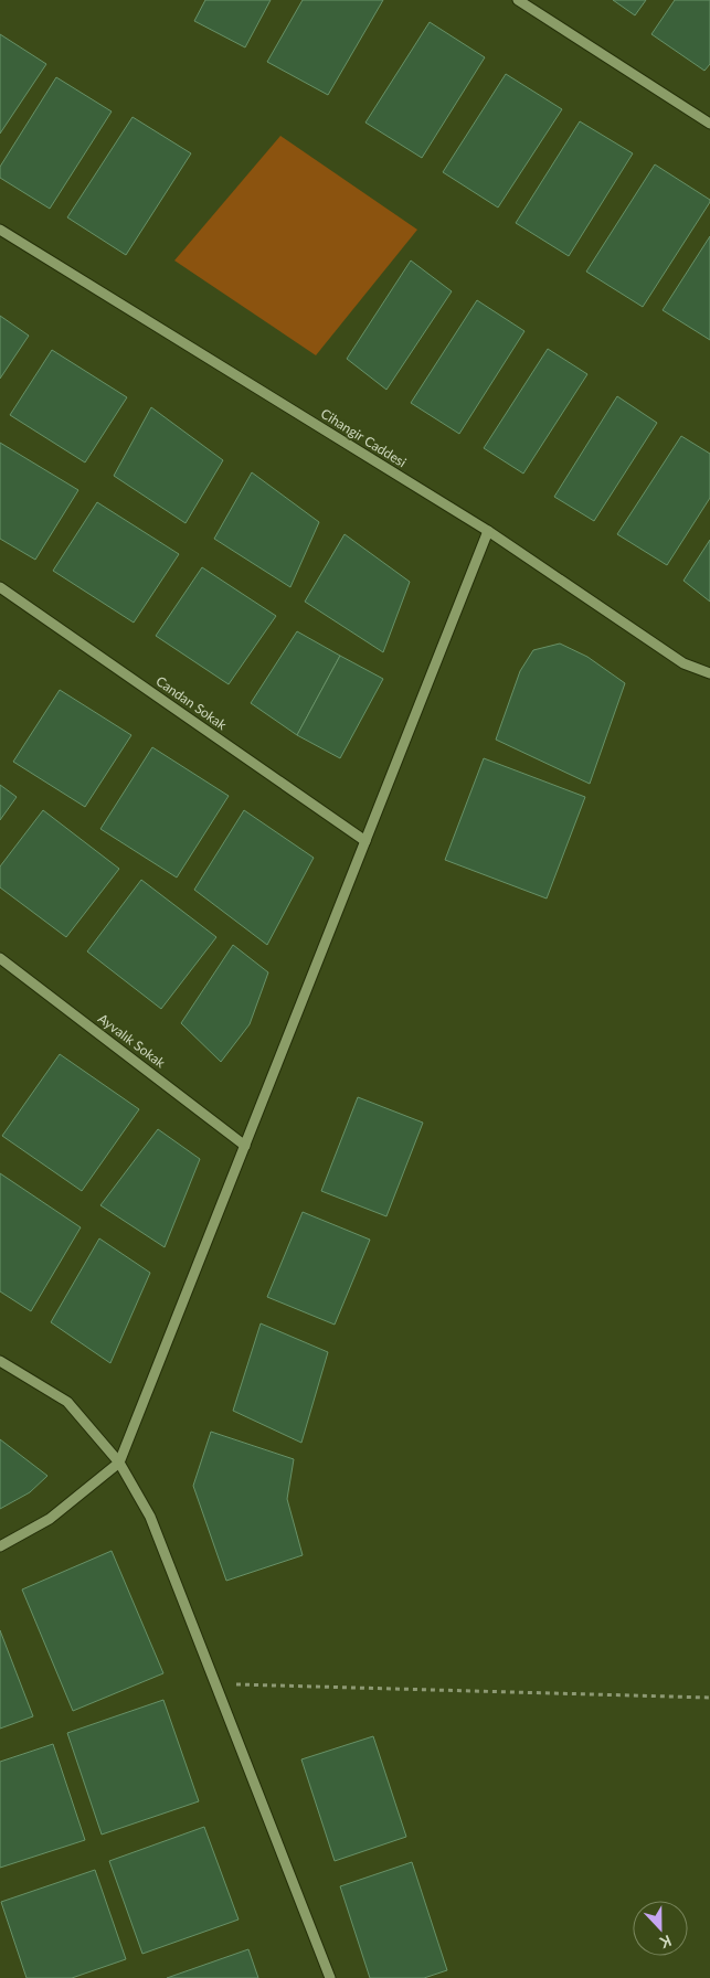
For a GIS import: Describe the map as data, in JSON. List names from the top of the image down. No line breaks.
{"streets":{"street":["Cihangir Caddesi","Candan Sokak","Ayvalık Sokak"]},"north":"bottom"}
